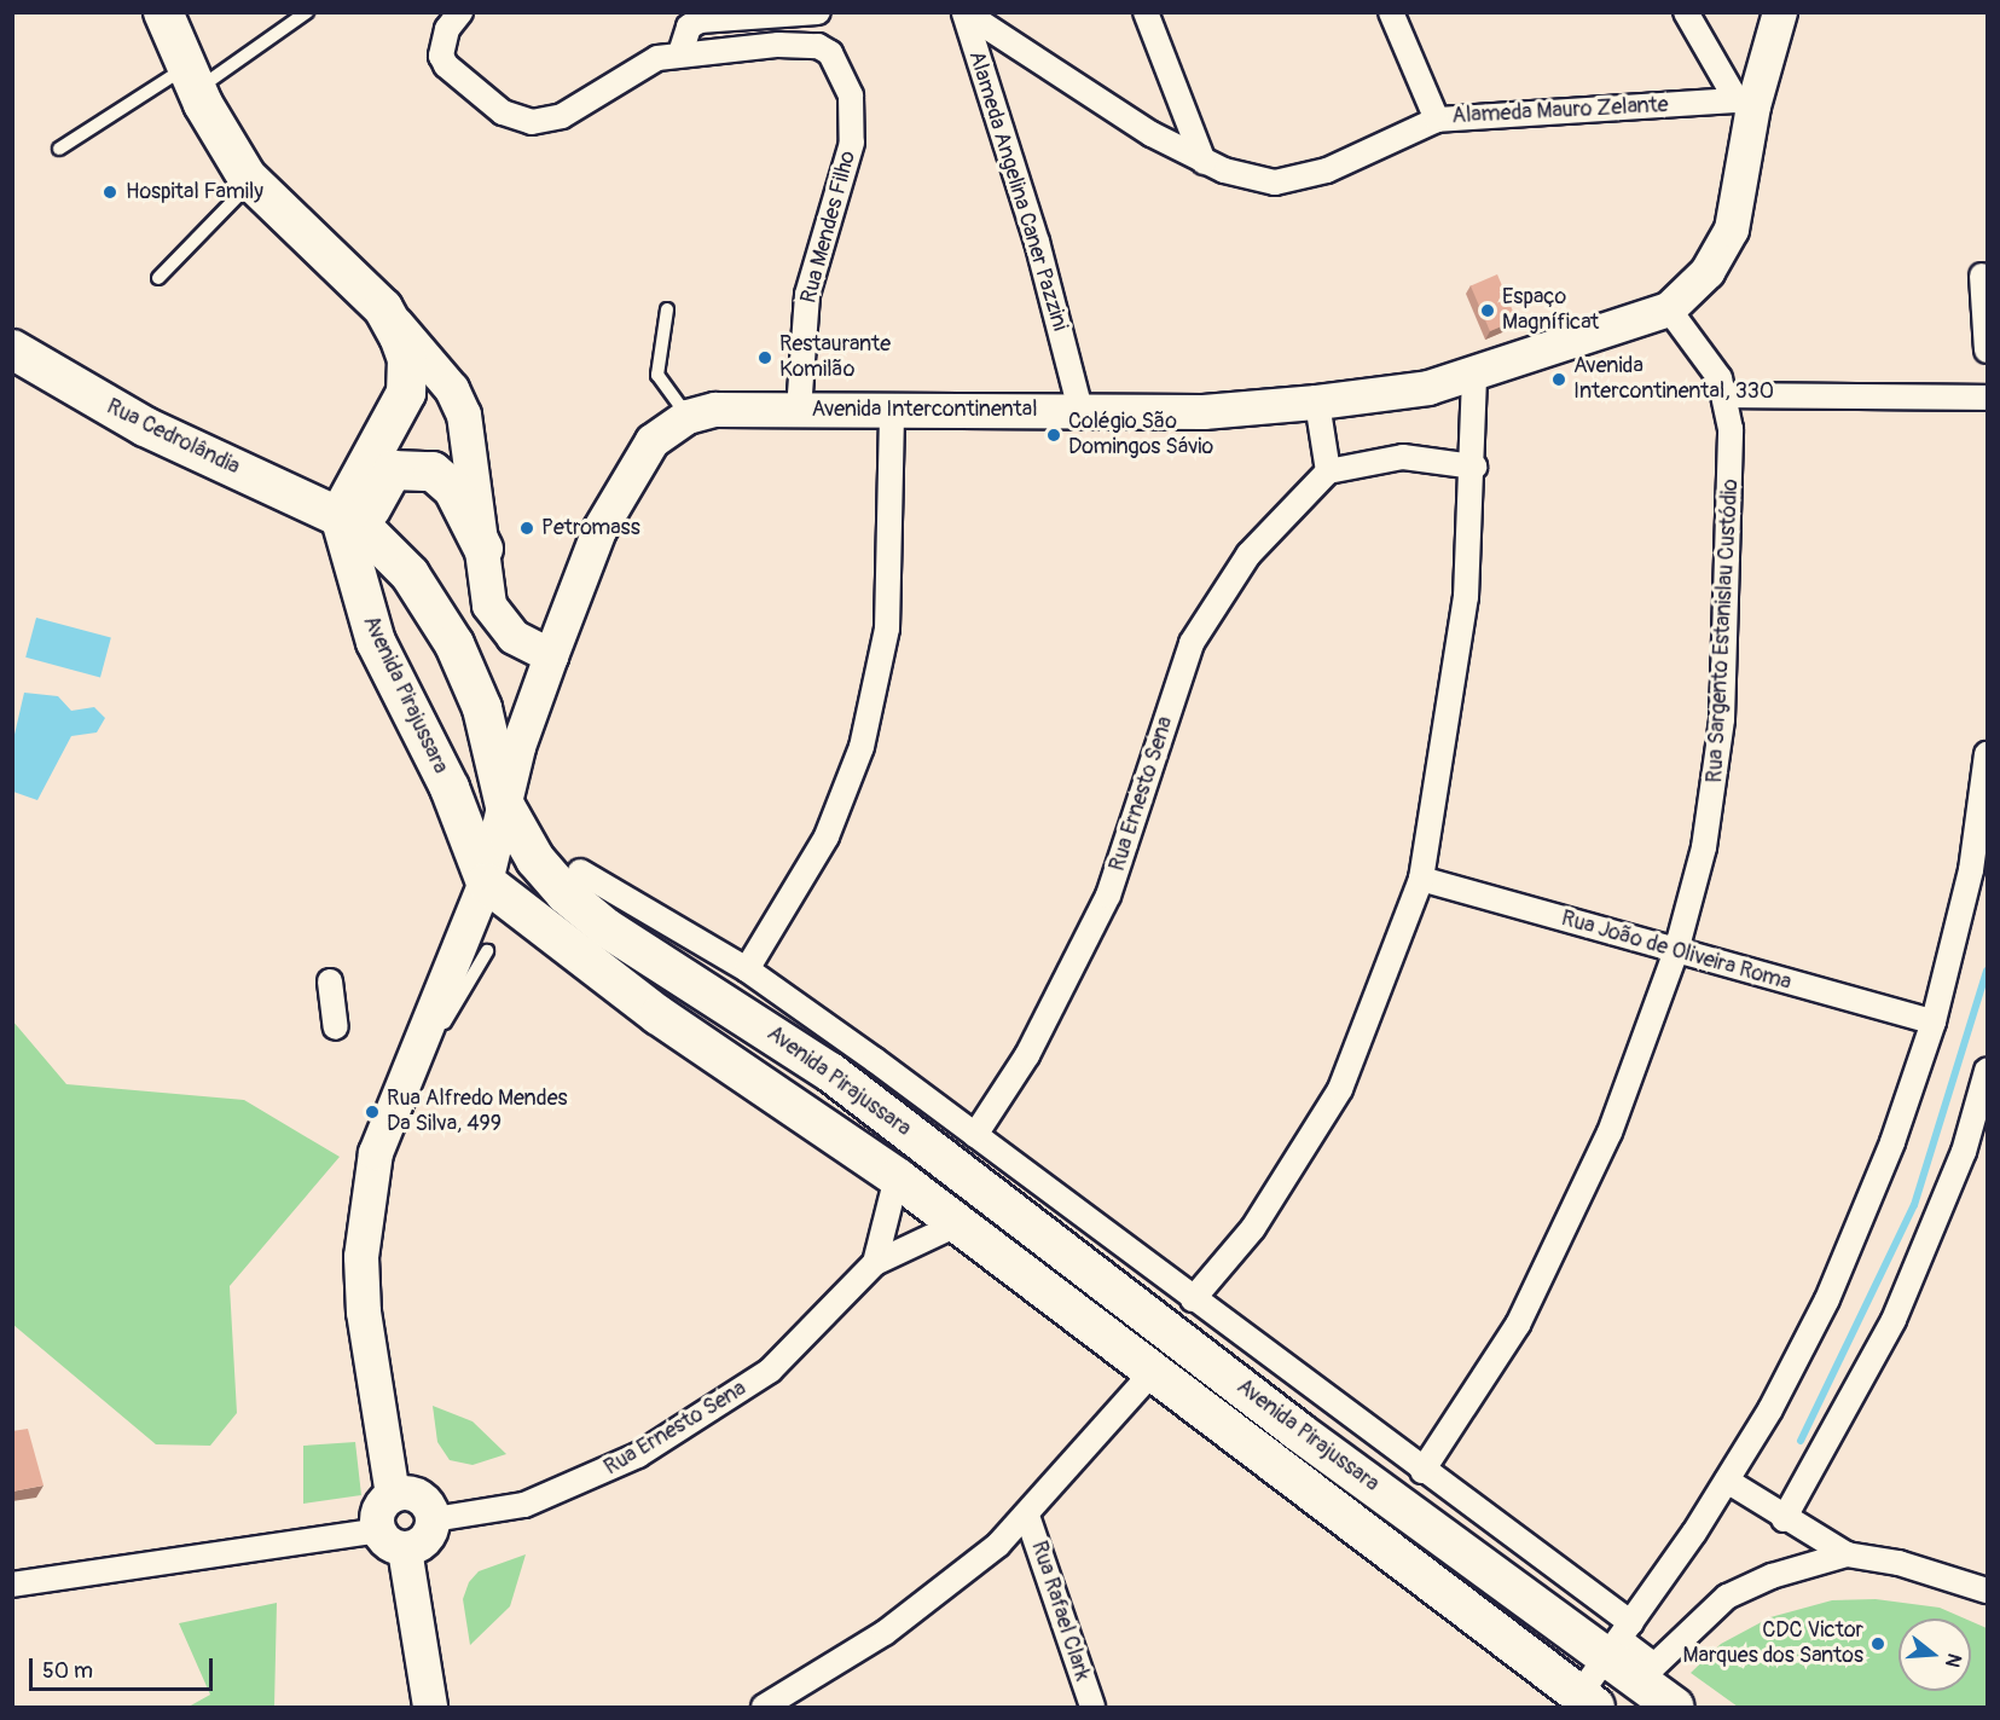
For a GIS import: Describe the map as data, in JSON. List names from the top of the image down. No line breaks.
{"streets":{"main road":["Rua Cedrolândia","Avenida Pirajussara"],"street":["Alameda Mauro Zelante","Alameda Angelina Caner Pazzini","Rua Mendes Filho","Avenida Intercontinental","Rua Sargento Estanislau Custódio","Rua Ernesto Sena","Rua João de Oliveira Roma","Rua Rafael Clark"]},"crossings":[["Alameda Mauro Zelante","Alameda Angelina Caner Pazzini"],["Alameda Mauro Zelante","Avenida Intercontinental"],["Alameda Angelina Caner Pazzini","Avenida Intercontinental"],["Rua Mendes Filho","Avenida Intercontinental"],["Rua Cedrolândia","Avenida Pirajussara"],["Rua Sargento Estanislau Custódio","Avenida Pirajussara"],["Rua Sargento Estanislau Custódio","Rua João de Oliveira Roma"],["Avenida Pirajussara","Rua Ernesto Sena"]],"places":["Hospital Family","Espaço Magníficat","Restaurante Komilão","Avenida Intercontinental, 330","Colégio São Domingos Sávio","Petromass","Rua Alfredo Mendes Da Silva, 499","CDC Victor Marques dos Santos"],"scale_bar":"50 m","north":"right"}
